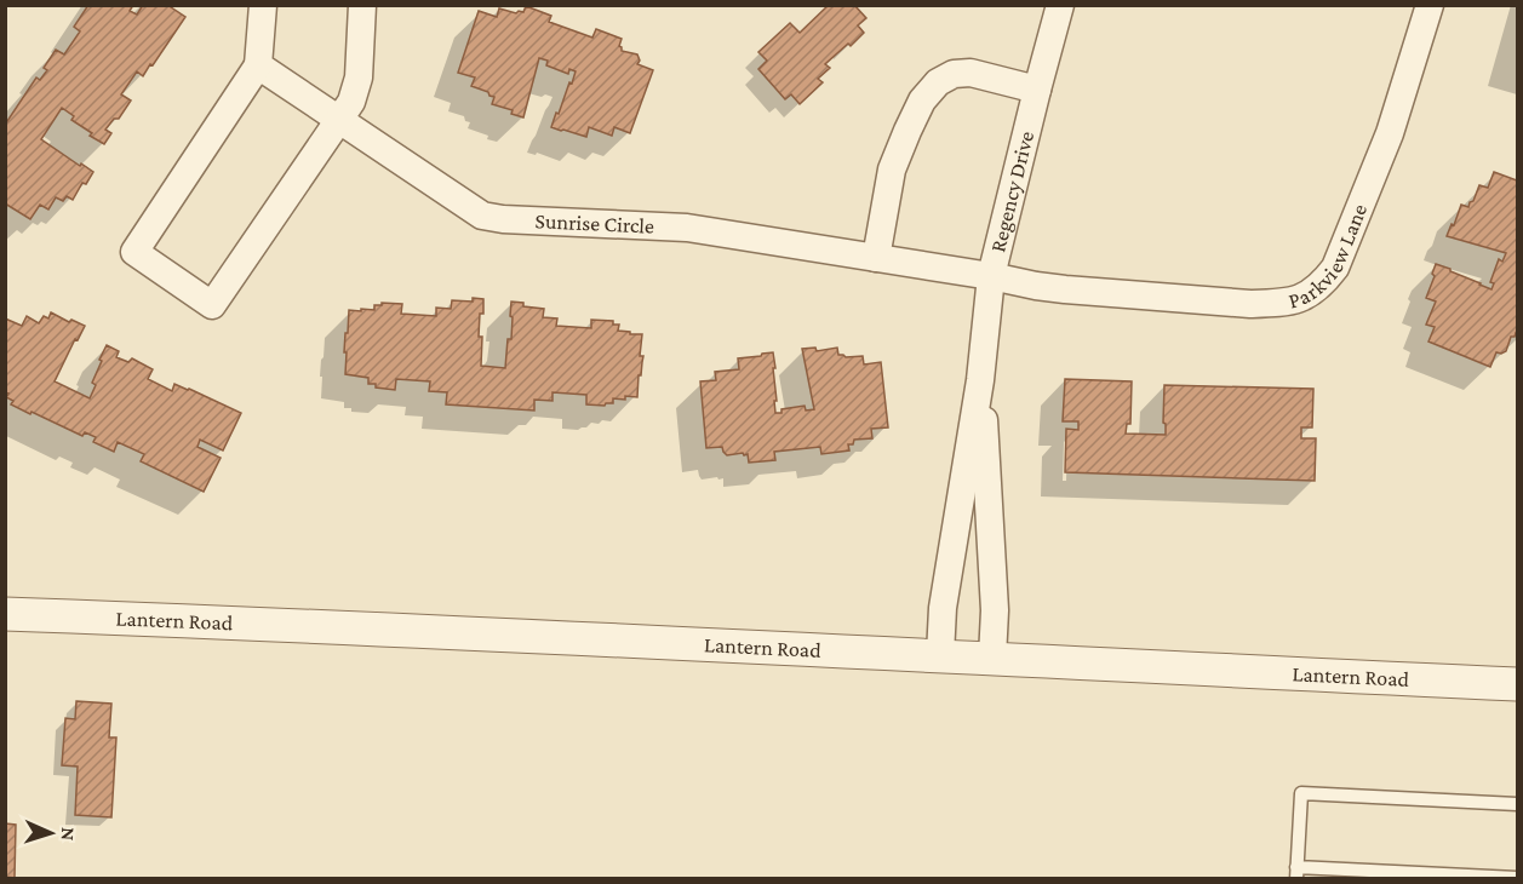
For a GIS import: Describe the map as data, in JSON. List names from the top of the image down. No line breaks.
{"streets":{"street":["Regency Drive","Sunrise Circle","Parkview Lane","Lantern Road"]},"crossings":[["Regency Drive","Sunrise Circle"],["Regency Drive","Parkview Lane"],["Regency Drive","Lantern Road"],["Sunrise Circle","Parkview Lane"]],"north":"right"}
